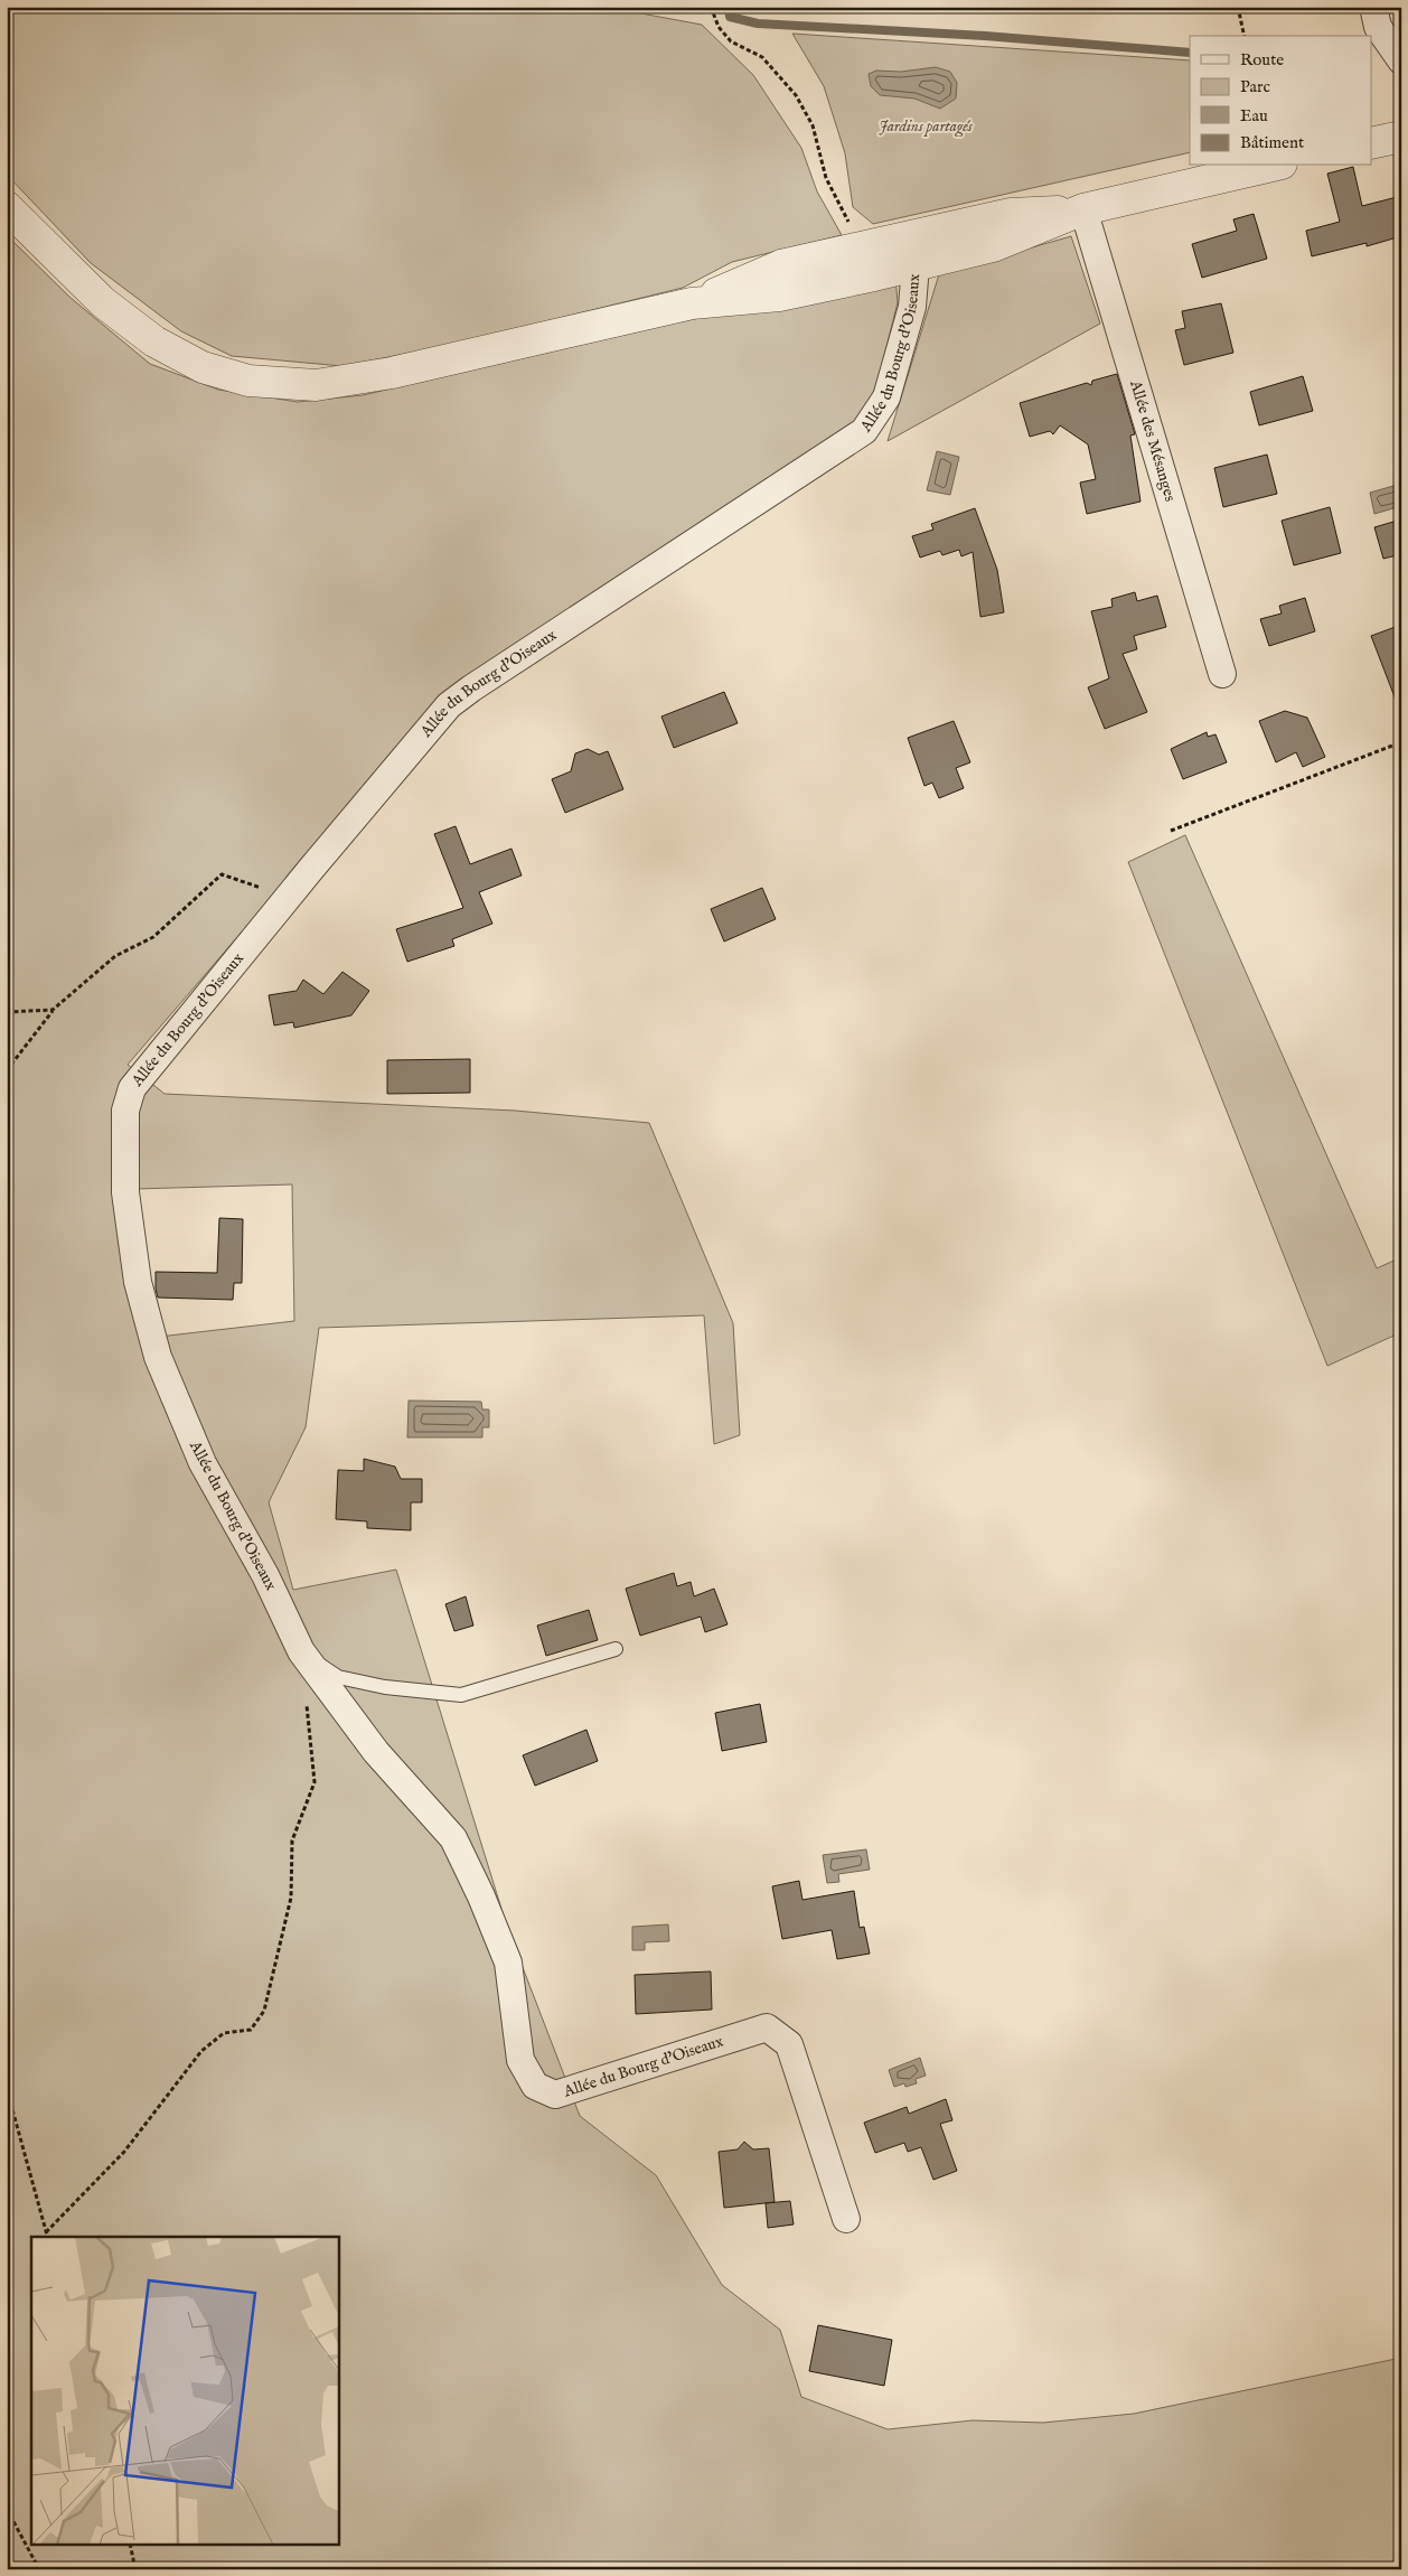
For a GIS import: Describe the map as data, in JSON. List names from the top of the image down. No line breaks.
{"streets":{"street":["Allée du Bourg d'Oiseaux","Allée des Mésanges"]},"parks":["Jardins partagés"],"legend":["Route","Parc","Eau","Bâtiment"]}
